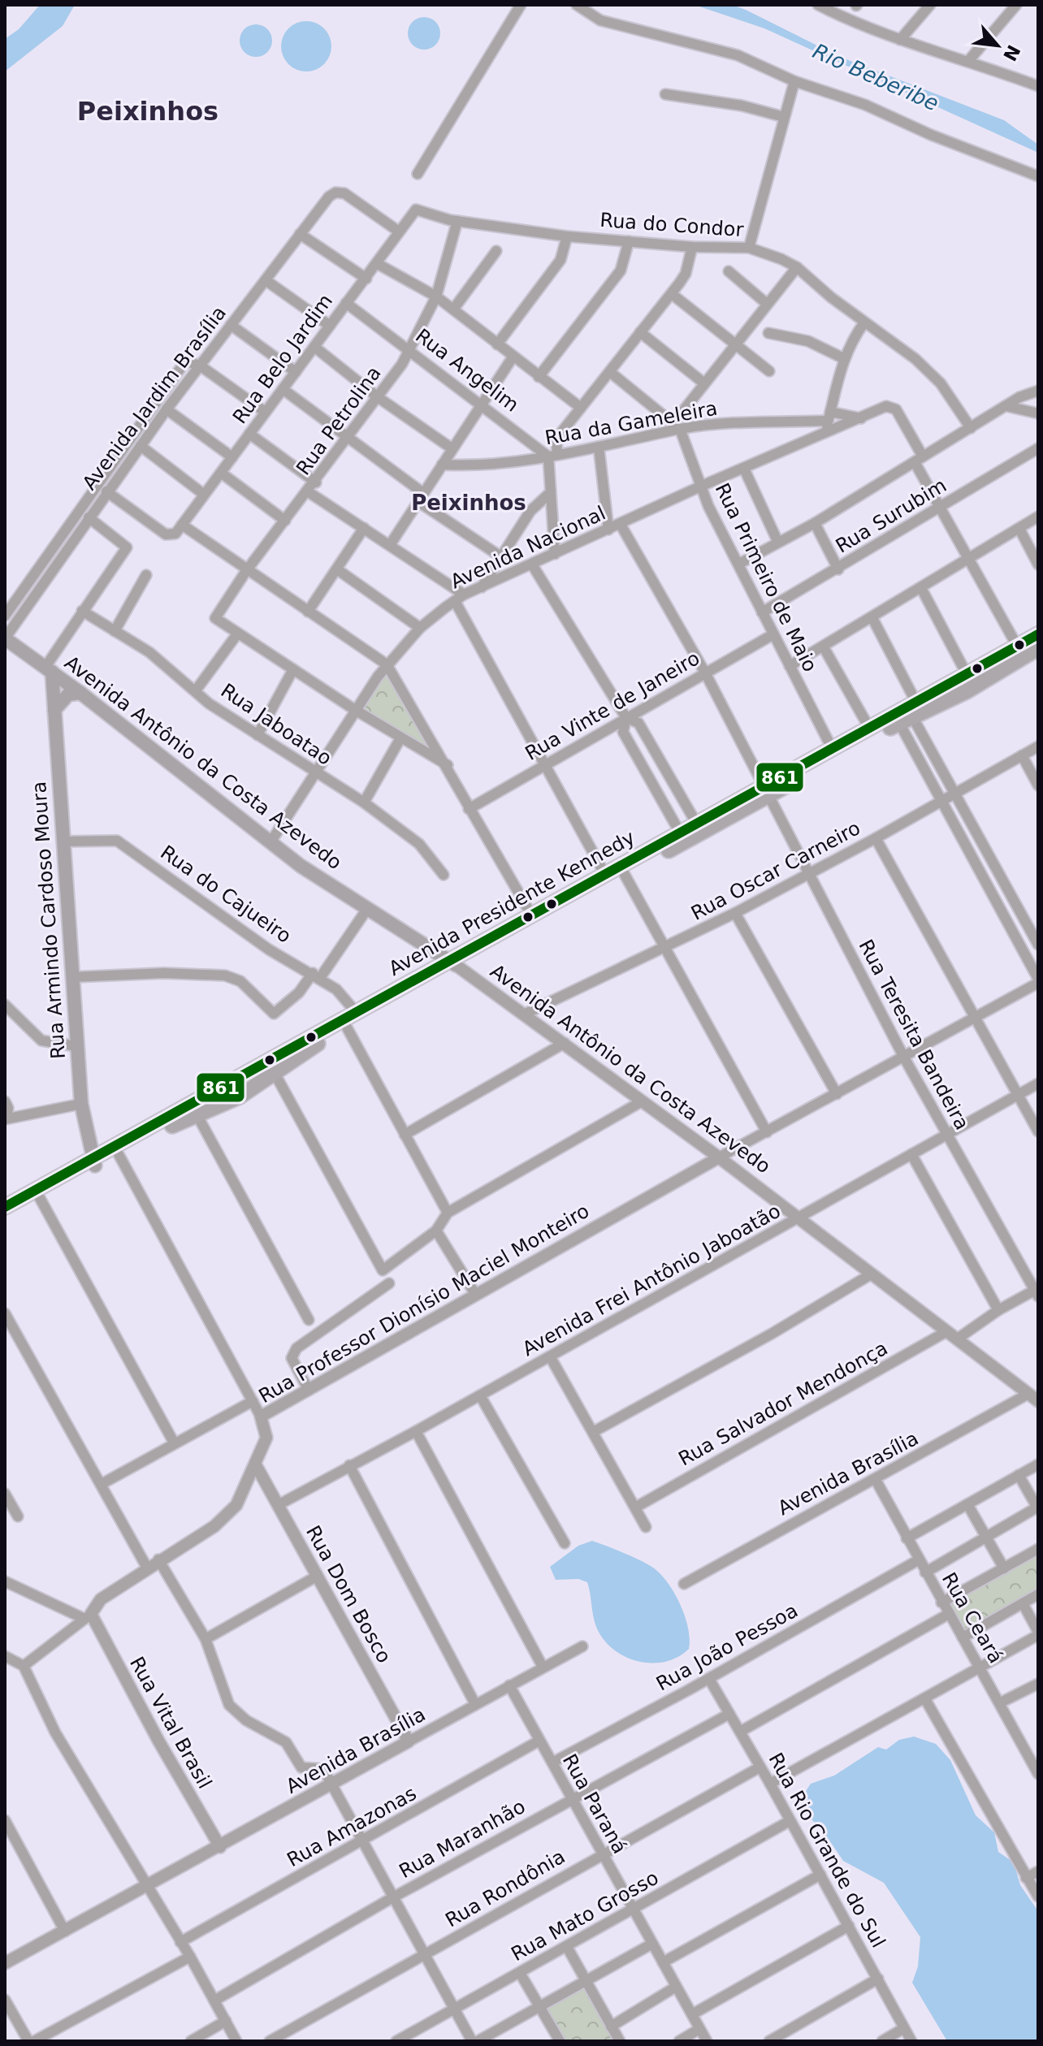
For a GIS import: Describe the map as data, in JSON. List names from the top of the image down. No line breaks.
{"streets":{"main road":["Avenida Antônio da Costa Azevedo","Avenida Presidente Kennedy","Rua Armindo Cardoso Moura"],"street":["Rua do Condor","Rua Belo Jardim","Rua Angelim","Avenida Jardim Brasília","Rua Petrolina","Rua da Gameleira","Rua Surubim","Avenida Nacional","Rua Primeiro de Maio","Rua Vinte de Janeiro","Rua Jaboatao","Rua Oscar Carneiro","Rua do Cajueiro","Rua Teresita Bandeira","Avenida Frei Antônio Jaboatão","Rua Professor Dionísio Maciel Monteiro","Rua Salvador Mendonça","Avenida Brasília","Rua Dom Bosco","Rua Ceará","Rua João Pessoa","Rua Vital Brasil","Rua Paraná","Rua Amazonas","Rua Maranhão","Rua Rio Grande do Sul","Rua Rondônia","Rua Mato Grosso"]},"crossings":[["Rua do Condor","Rua Belo Jardim"],["Rua do Condor","Rua Petrolina"],["Rua Belo Jardim","Rua Angelim"],["Rua Belo Jardim","Avenida Jardim Brasília"],["Rua Angelim","Rua Petrolina"],["Rua Angelim","Rua da Gameleira"],["Avenida Jardim Brasília","Avenida Antônio da Costa Azevedo"],["Rua da Gameleira","Avenida Nacional"],["Rua da Gameleira","Rua Primeiro de Maio"],["Rua Surubim","Avenida Nacional"],["Rua Surubim","Rua Primeiro de Maio"],["Avenida Nacional","Rua Primeiro de Maio"],["Avenida Nacional","Rua Jaboatao"],["Avenida Nacional","Avenida Antônio da Costa Azevedo"],["Avenida Nacional","Avenida Presidente Kennedy"],["Avenida Nacional","Rua Teresita Bandeira"],["Rua Primeiro de Maio","Rua Vinte de Janeiro"],["Rua Primeiro de Maio","Avenida Presidente Kennedy"],["Rua Vinte de Janeiro","Rua Teresita Bandeira"],["Avenida Antônio da Costa Azevedo","Rua Oscar Carneiro"],["Avenida Antônio da Costa Azevedo","Avenida Presidente Kennedy"],["Avenida Antônio da Costa Azevedo","Rua Armindo Cardoso Moura"],["Avenida Antônio da Costa Azevedo","Avenida Frei Antônio Jaboatão"],["Avenida Antônio da Costa Azevedo","Rua Professor Dionísio Maciel Monteiro"],["Avenida Antônio da Costa Azevedo","Rua Salvador Mendonça"],["Avenida Antônio da Costa Azevedo","Avenida Brasília"],["Rua Oscar Carneiro","Rua Teresita Bandeira"],["Rua do Cajueiro","Avenida Presidente Kennedy"],["Rua do Cajueiro","Rua Armindo Cardoso Moura"],["Avenida Presidente Kennedy","Rua Armindo Cardoso Moura"],["Avenida Presidente Kennedy","Rua Teresita Bandeira"],["Rua Teresita Bandeira","Avenida Frei Antônio Jaboatão"],["Rua Teresita Bandeira","Rua Salvador Mendonça"],["Avenida Frei Antônio Jaboatão","Rua Dom Bosco"],["Rua Professor Dionísio Maciel Monteiro","Rua Dom Bosco"],["Rua Professor Dionísio Maciel Monteiro","Rua Vital Brasil"],["Avenida Brasília","Rua Dom Bosco"],["Avenida Brasília","Rua Ceará"],["Avenida Brasília","Rua Vital Brasil"],["Avenida Brasília","Rua Paraná"],["Rua Ceará","Rua João Pessoa"],["Rua João Pessoa","Rua Paraná"],["Rua João Pessoa","Rua Rio Grande do Sul"],["Rua Paraná","Rua Amazonas"],["Rua Paraná","Rua Maranhão"],["Rua Paraná","Rua Rondônia"],["Rua Paraná","Rua Mato Grosso"],["Rua Maranhão","Rua Rio Grande do Sul"],["Rua Rio Grande do Sul","Rua Rondônia"],["Rua Rio Grande do Sul","Rua Mato Grosso"]],"districts":["Peixinhos","Peixinhos"],"water":["Rio Beberibe"],"lines":["transit line 861"],"north":"bottom right"}
